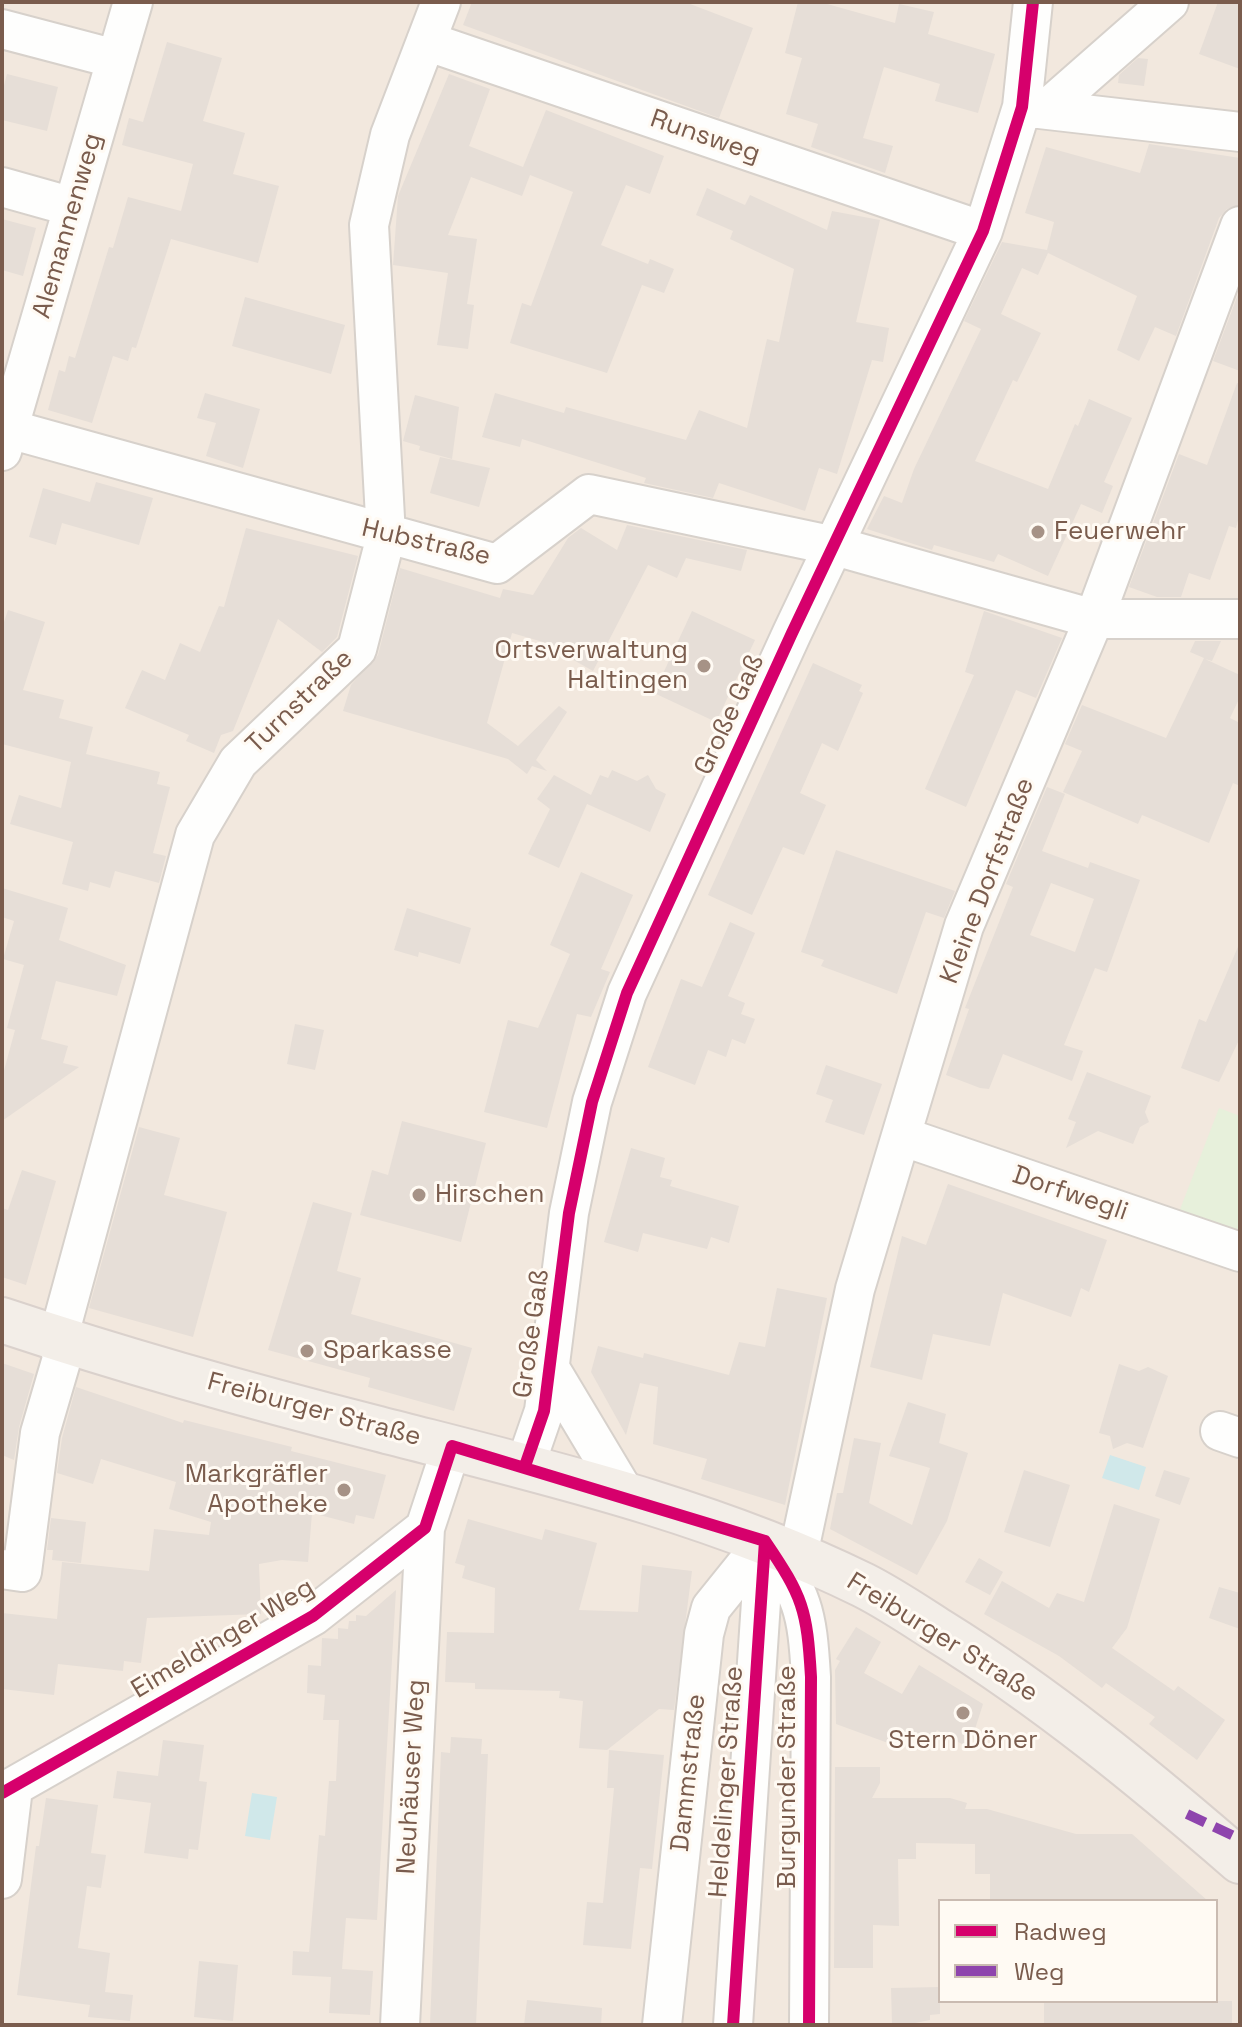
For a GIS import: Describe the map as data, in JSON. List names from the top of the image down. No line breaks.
{"streets":{"main road":["Freiburger Straße"],"street":["Runsweg","Alemannenweg","Hubstraße","Turnstraße","Große Gaß","Kleine Dorfstraße","Dorfwegli","Eimeldinger Weg","Dammstraße","Neuhäuser Weg","Burgunder Straße","Heldelinger Straße"]},"crossings":[["Runsweg","Turnstraße"],["Runsweg","Große Gaß"],["Alemannenweg","Hubstraße"],["Hubstraße","Turnstraße"],["Hubstraße","Große Gaß"],["Turnstraße","Freiburger Straße"],["Große Gaß","Freiburger Straße"],["Kleine Dorfstraße","Dorfwegli"],["Kleine Dorfstraße","Freiburger Straße"],["Kleine Dorfstraße","Dammstraße"],["Kleine Dorfstraße","Burgunder Straße"],["Kleine Dorfstraße","Heldelinger Straße"],["Freiburger Straße","Dammstraße"],["Freiburger Straße","Burgunder Straße"],["Freiburger Straße","Heldelinger Straße"],["Eimeldinger Weg","Neuhäuser Weg"],["Dammstraße","Burgunder Straße"],["Dammstraße","Heldelinger Straße"],["Burgunder Straße","Heldelinger Straße"]],"places":["Feuerwehr","Ortsverwaltung Haltingen","Hirschen","Sparkasse","Markgräfler Apotheke","Stern Döner"],"legend":["Radweg","Weg"]}
